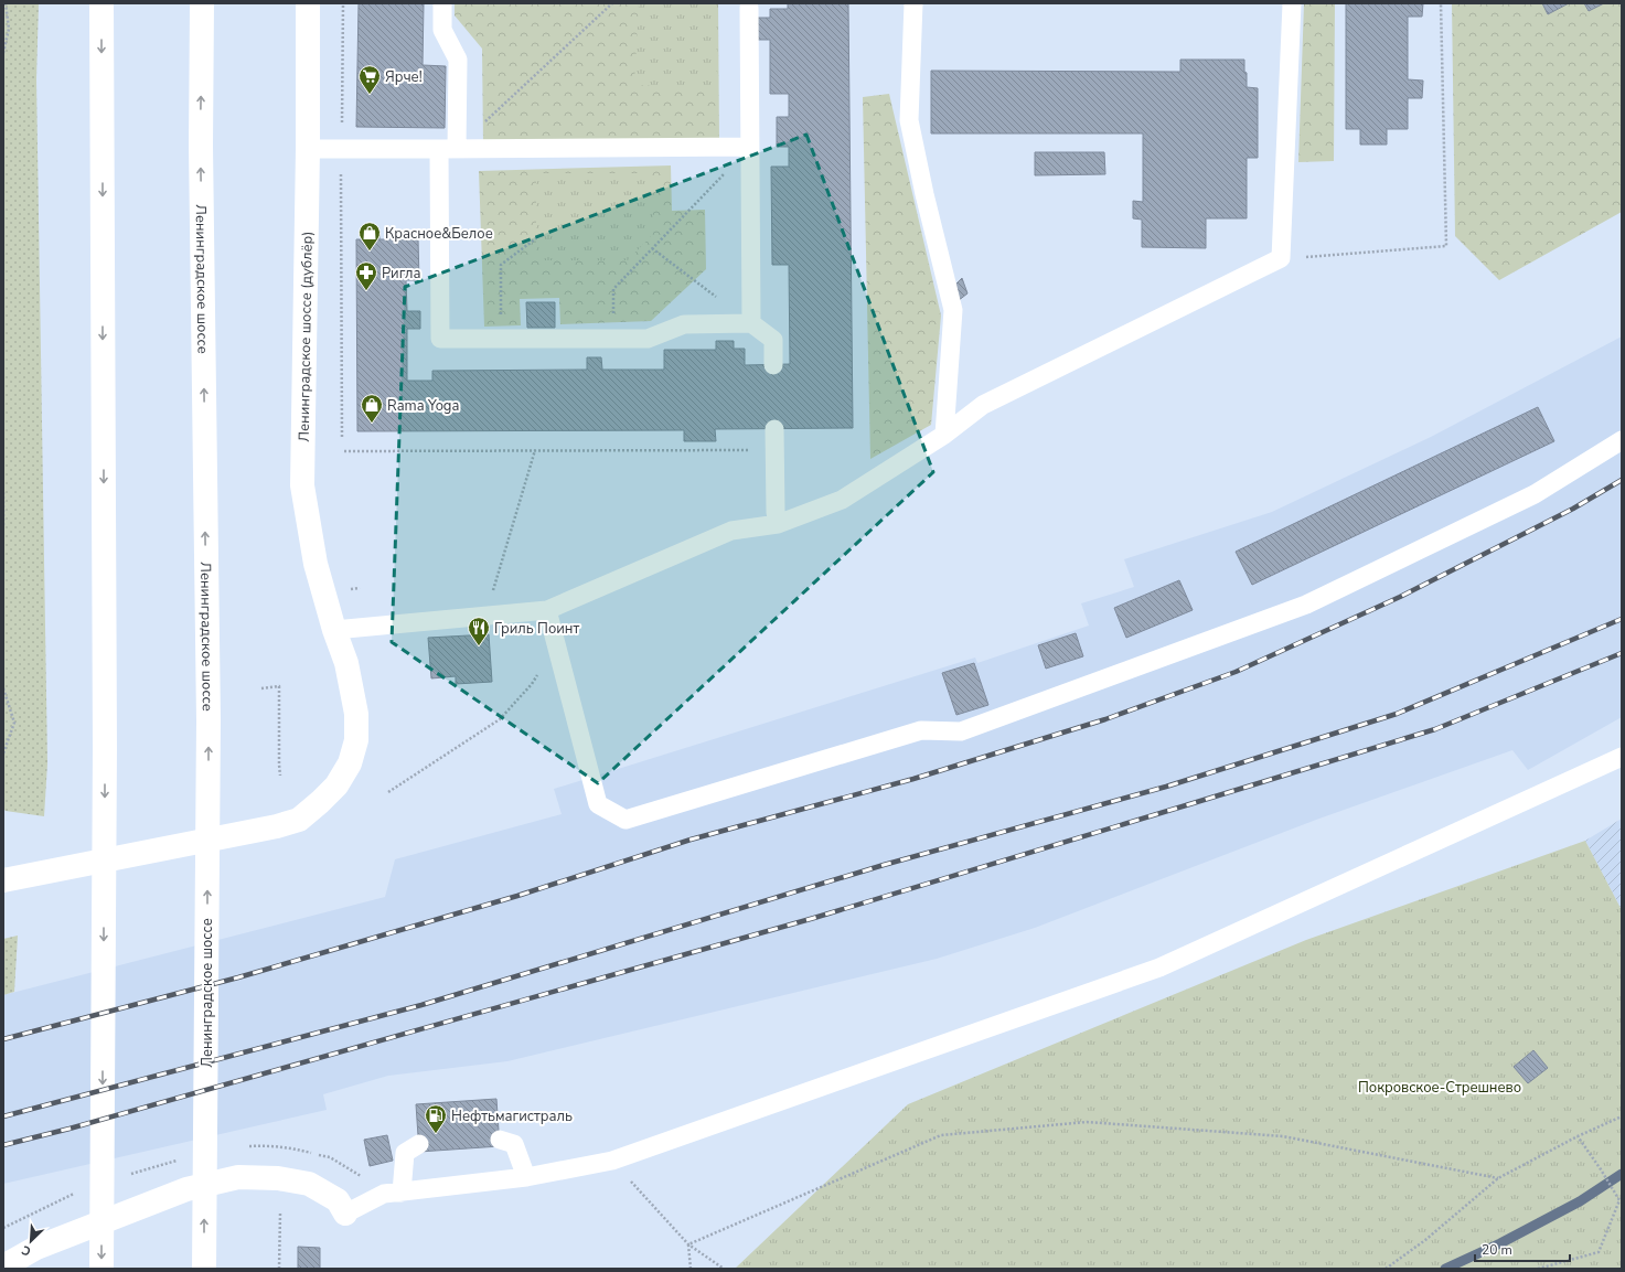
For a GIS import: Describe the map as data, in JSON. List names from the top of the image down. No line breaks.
{"streets":{"main road":["Ленинградское шоссе","Ленинградское шоссе (дублёр)"]},"parks":["Покровское-Стрешнево"],"places":{"supermarket":["Ярче!"],"shop":["Красное&Белое","Rama Yoga"],"pharmacy":["Ригла"],"restaurant":["Гриль Поинт"],"fuel station":["Нефтьмагистраль"]},"scale_bar":"20 m","north":"bottom left"}
